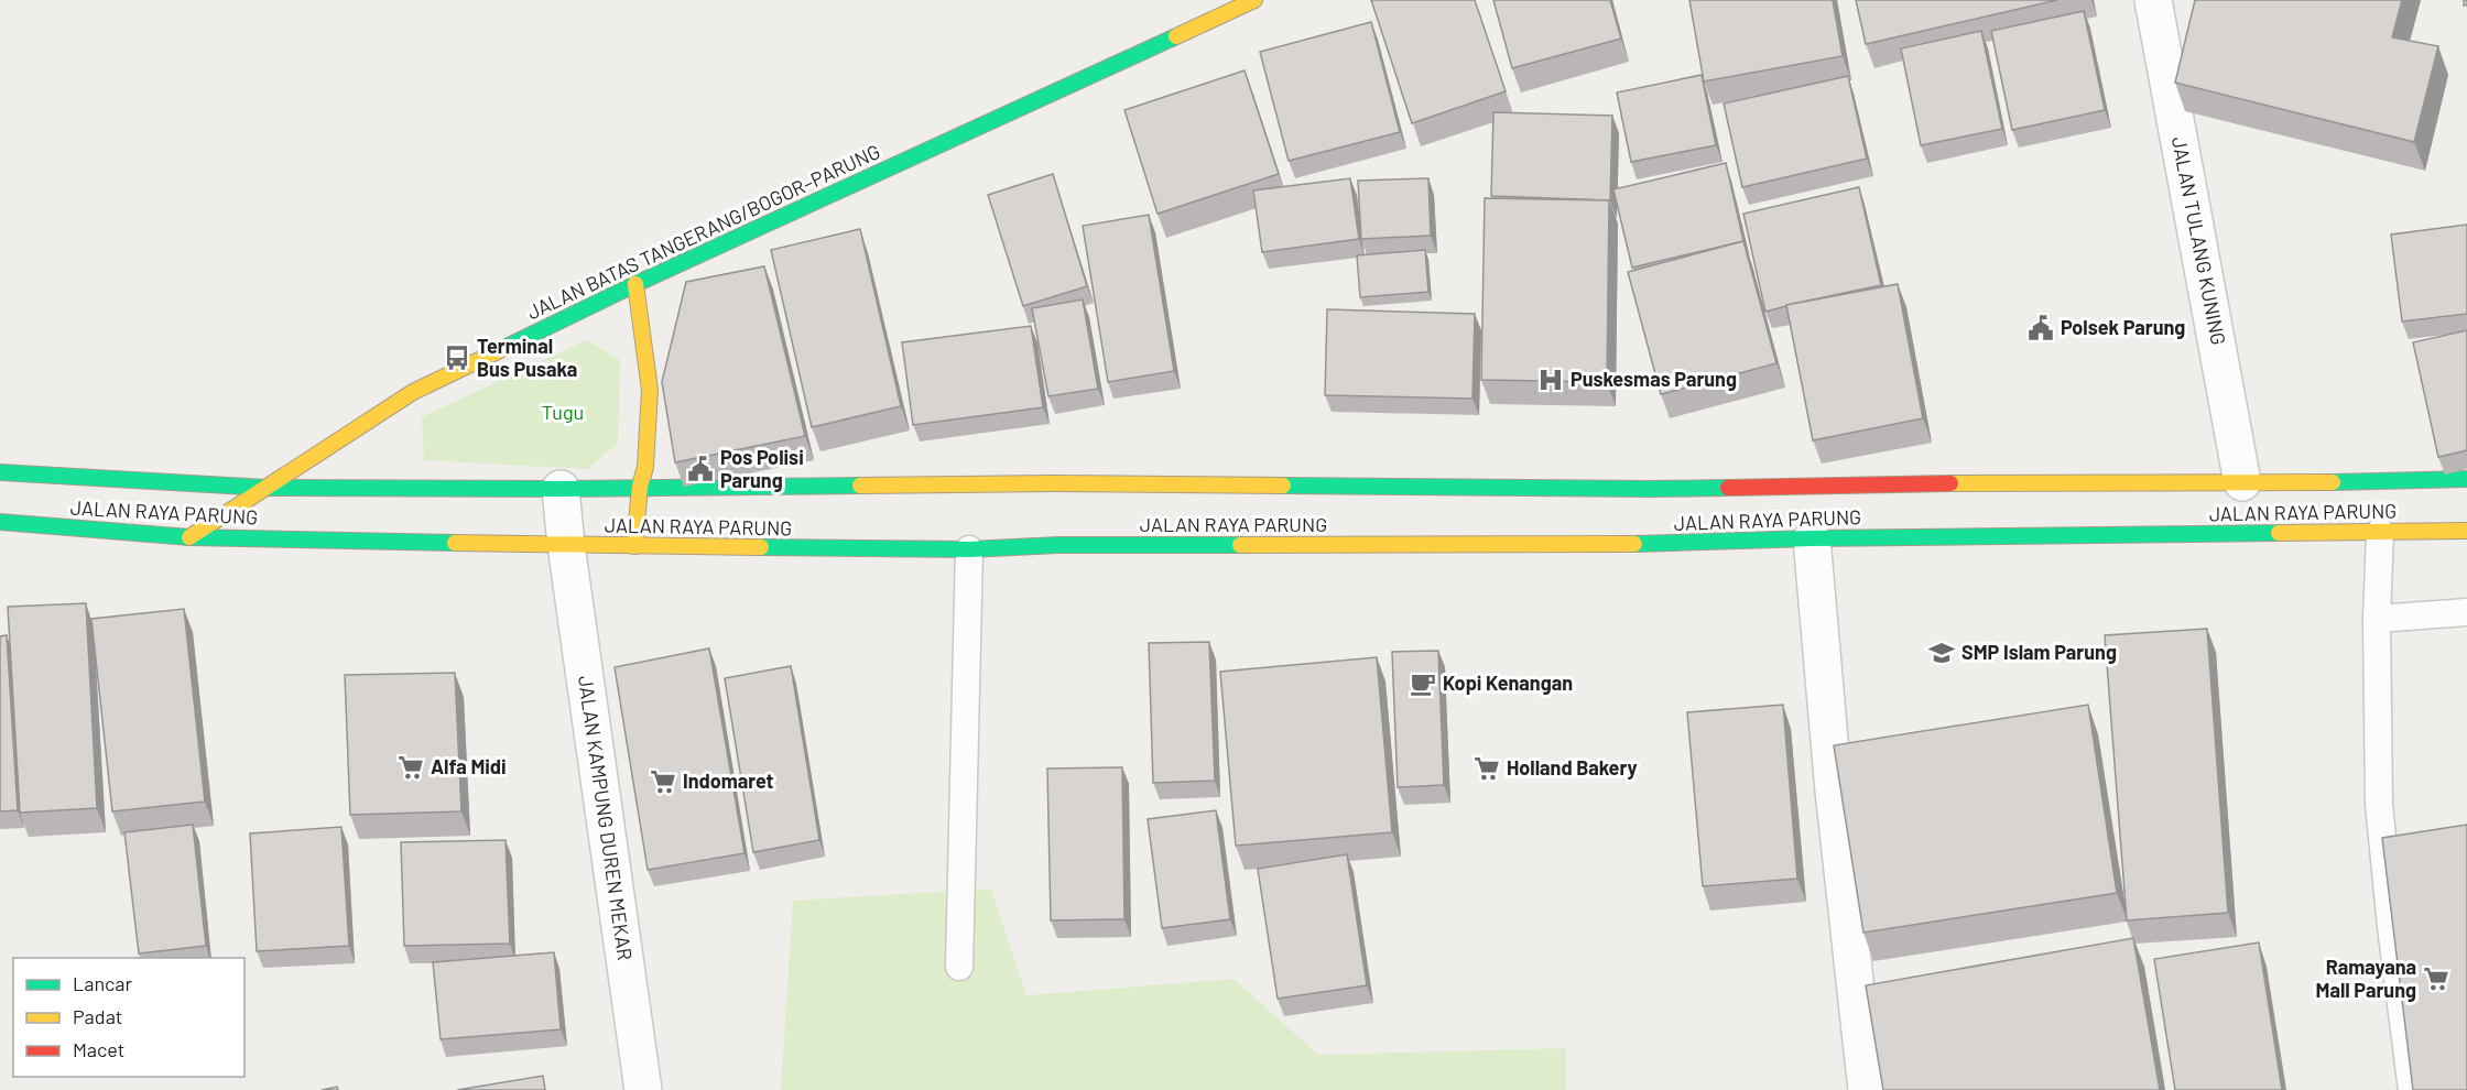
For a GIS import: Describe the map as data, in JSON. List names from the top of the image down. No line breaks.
{"streets":{"main road":["JALAN BATAS TANGERANG/BOGOR–PARUNG","JALAN RAYA PARUNG"],"street":["JALAN TULANG KUNING","JALAN KAMPUNG DUREN MEKAR"]},"crossings":[["JALAN BATAS TANGERANG/BOGOR–PARUNG","JALAN RAYA PARUNG"],["JALAN TULANG KUNING","JALAN RAYA PARUNG"],["JALAN RAYA PARUNG","JALAN KAMPUNG DUREN MEKAR"]],"parks":["Tugu"],"places":{"public building":["Polsek Parung","Pos Polisi Parung"],"bus stop":["Terminal Bus Pusaka"],"hospital":["Puskesmas Parung"],"school or university":["SMP Islam Parung"],"cafe":["Kopi Kenangan"],"supermarket":["Alfa Midi","Holland Bakery","Indomaret","Ramayana Mall Parung"]},"legend":["Lancar","Padat","Macet"]}
